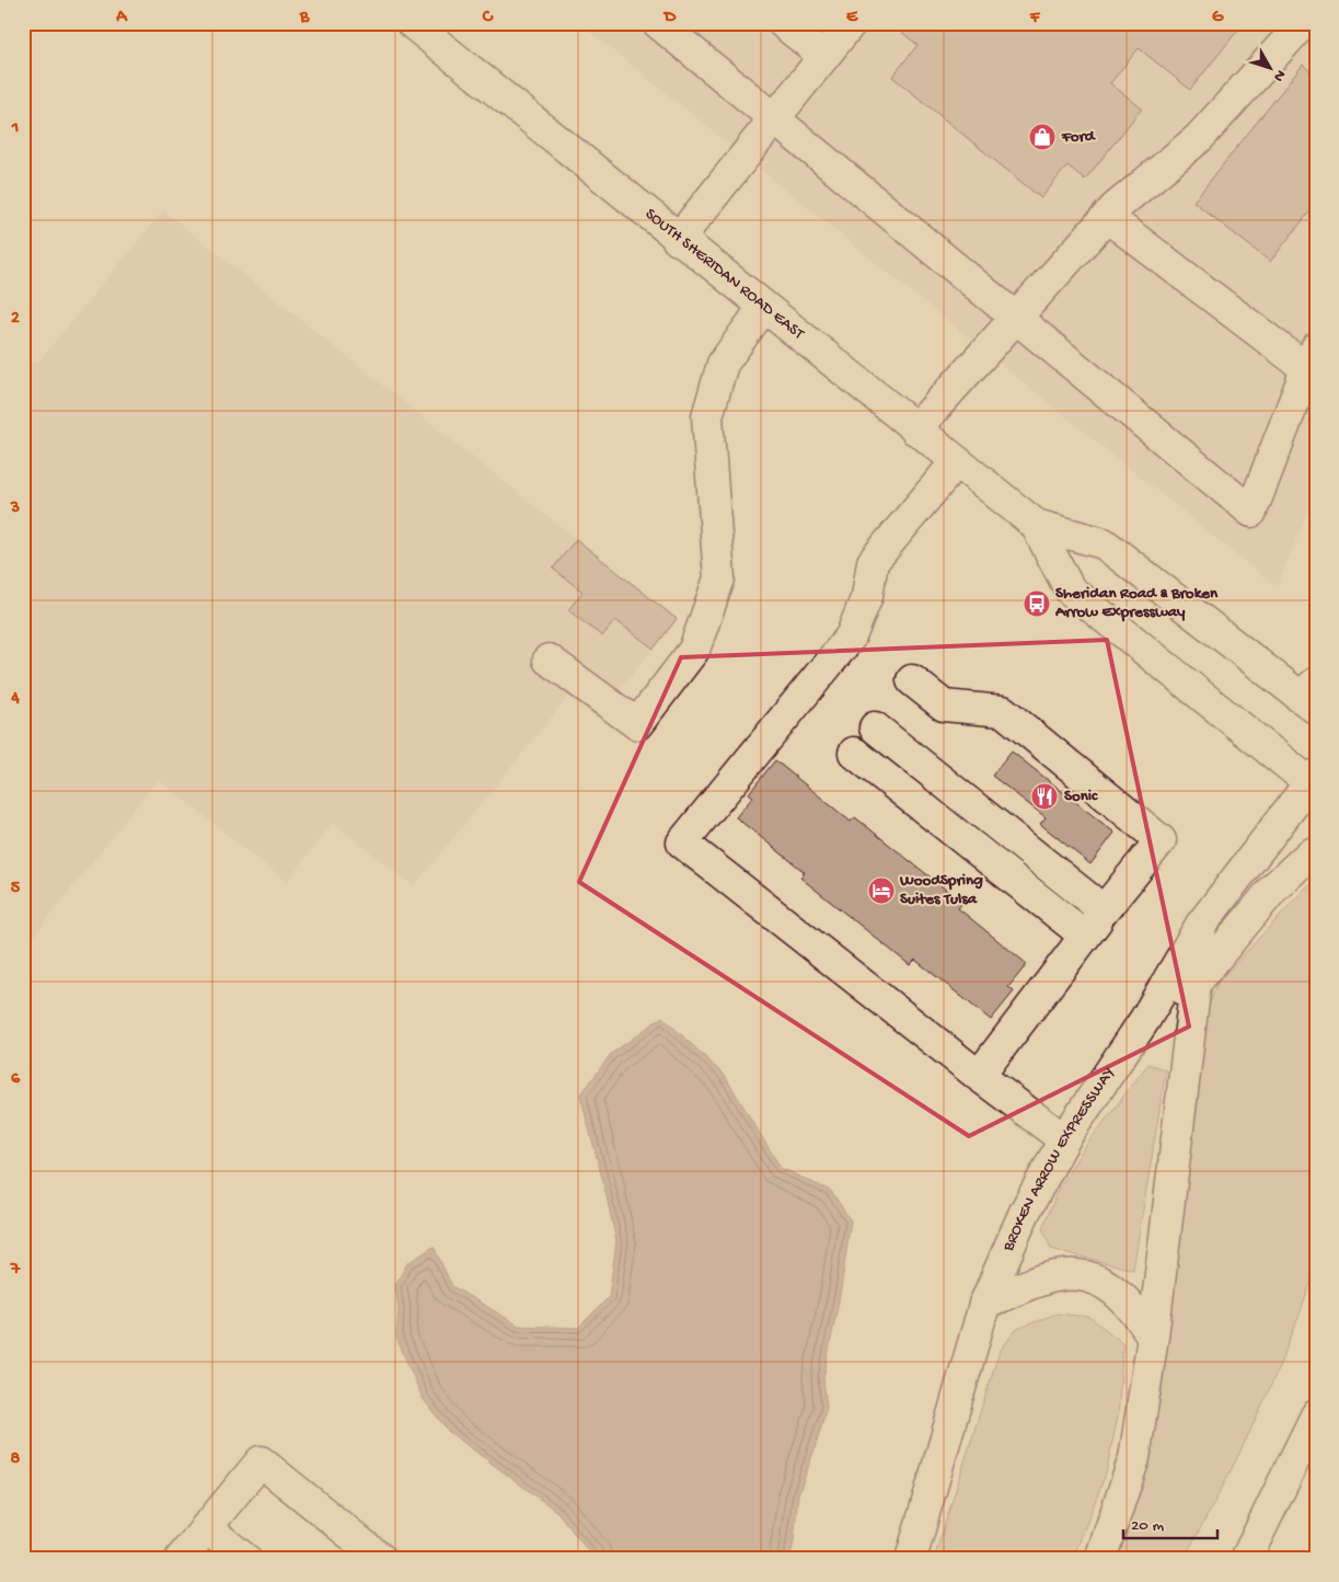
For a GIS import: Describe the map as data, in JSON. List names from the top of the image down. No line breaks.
{"streets":{"main road":["SOUTH SHERIDAN ROAD EAST","BROKEN ARROW EXPRESSWAY"]},"crossings":[["SOUTH SHERIDAN ROAD EAST","BROKEN ARROW EXPRESSWAY"]],"places":{"shop":["Ford"],"bus stop":["Sheridan Road & Broken Arrow Expressway"],"restaurant":["Sonic"],"hotel":["WoodSpring Suites Tulsa"]},"scale_bar":"20 m","north":"bottom right","grid":{"columns":["A","B","C","D","E","F","G"],"rows":["1","2","3","4","5","6","7","8"]}}
